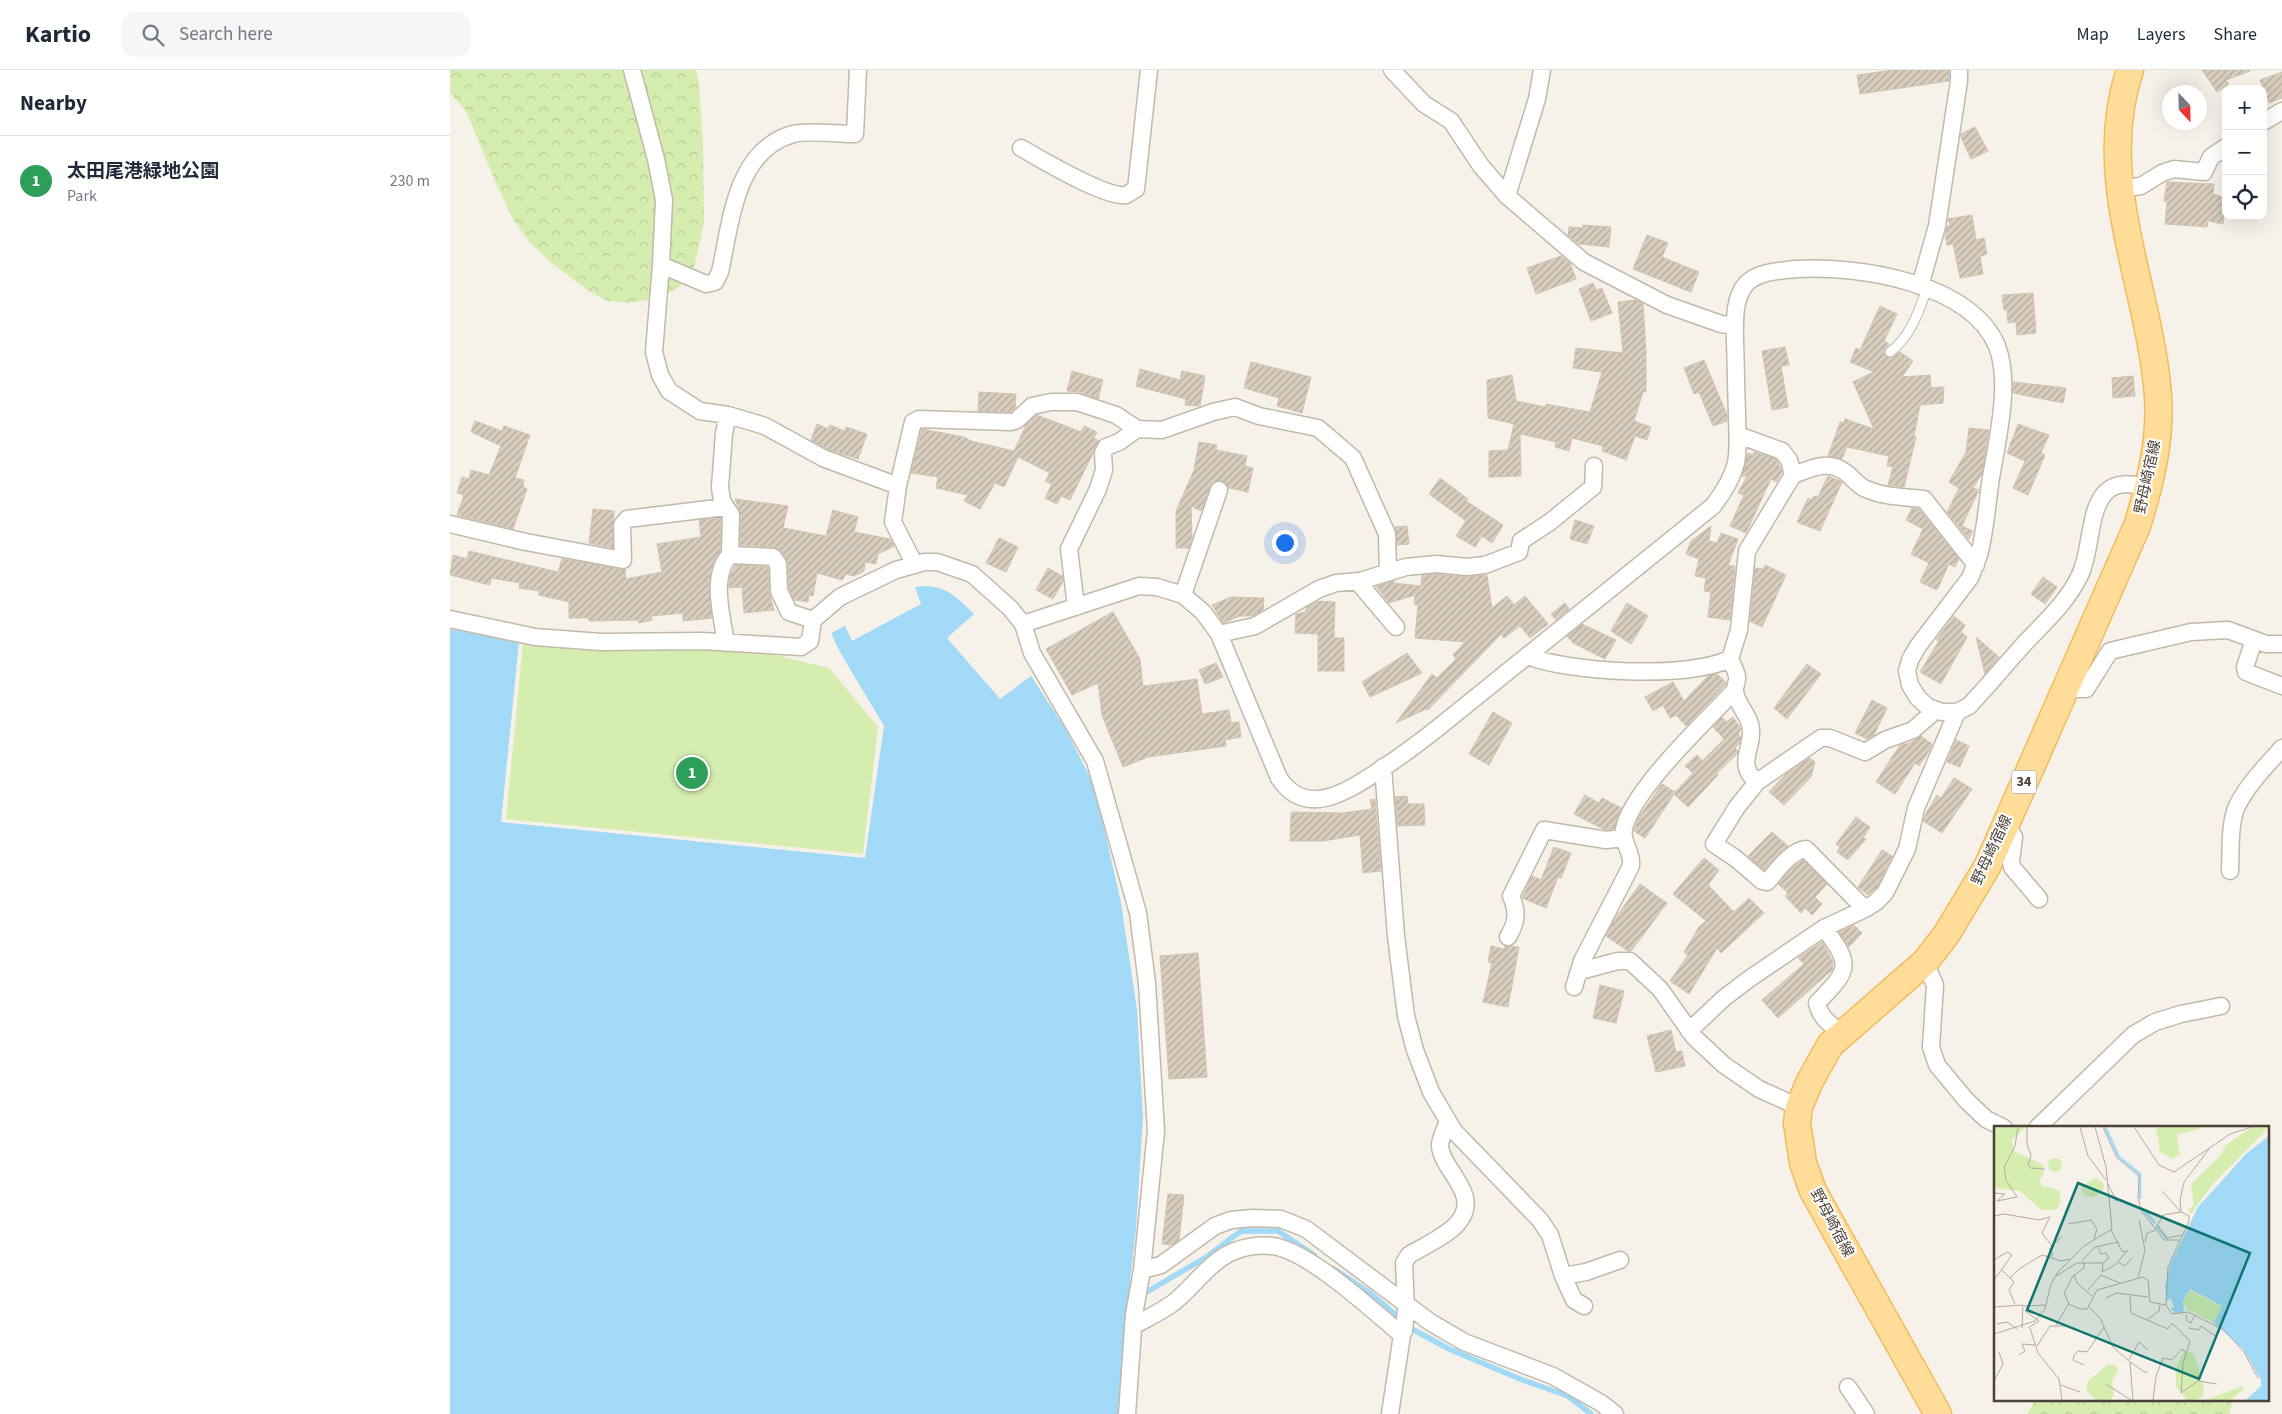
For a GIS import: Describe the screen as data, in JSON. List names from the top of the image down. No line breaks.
{"streets":{"main road":["野母崎宿線","34"]},"north":"bottom","page":{"header":"Kartio","search":"Search here","nav":["Map","Layers","Share"],"heading":"Nearby","map_buttons":["+","−"],"list":[{"mark":"1","name":"太田尾港緑地公園","note":"Park","value":"230 m"}],"pins":"1"}}
